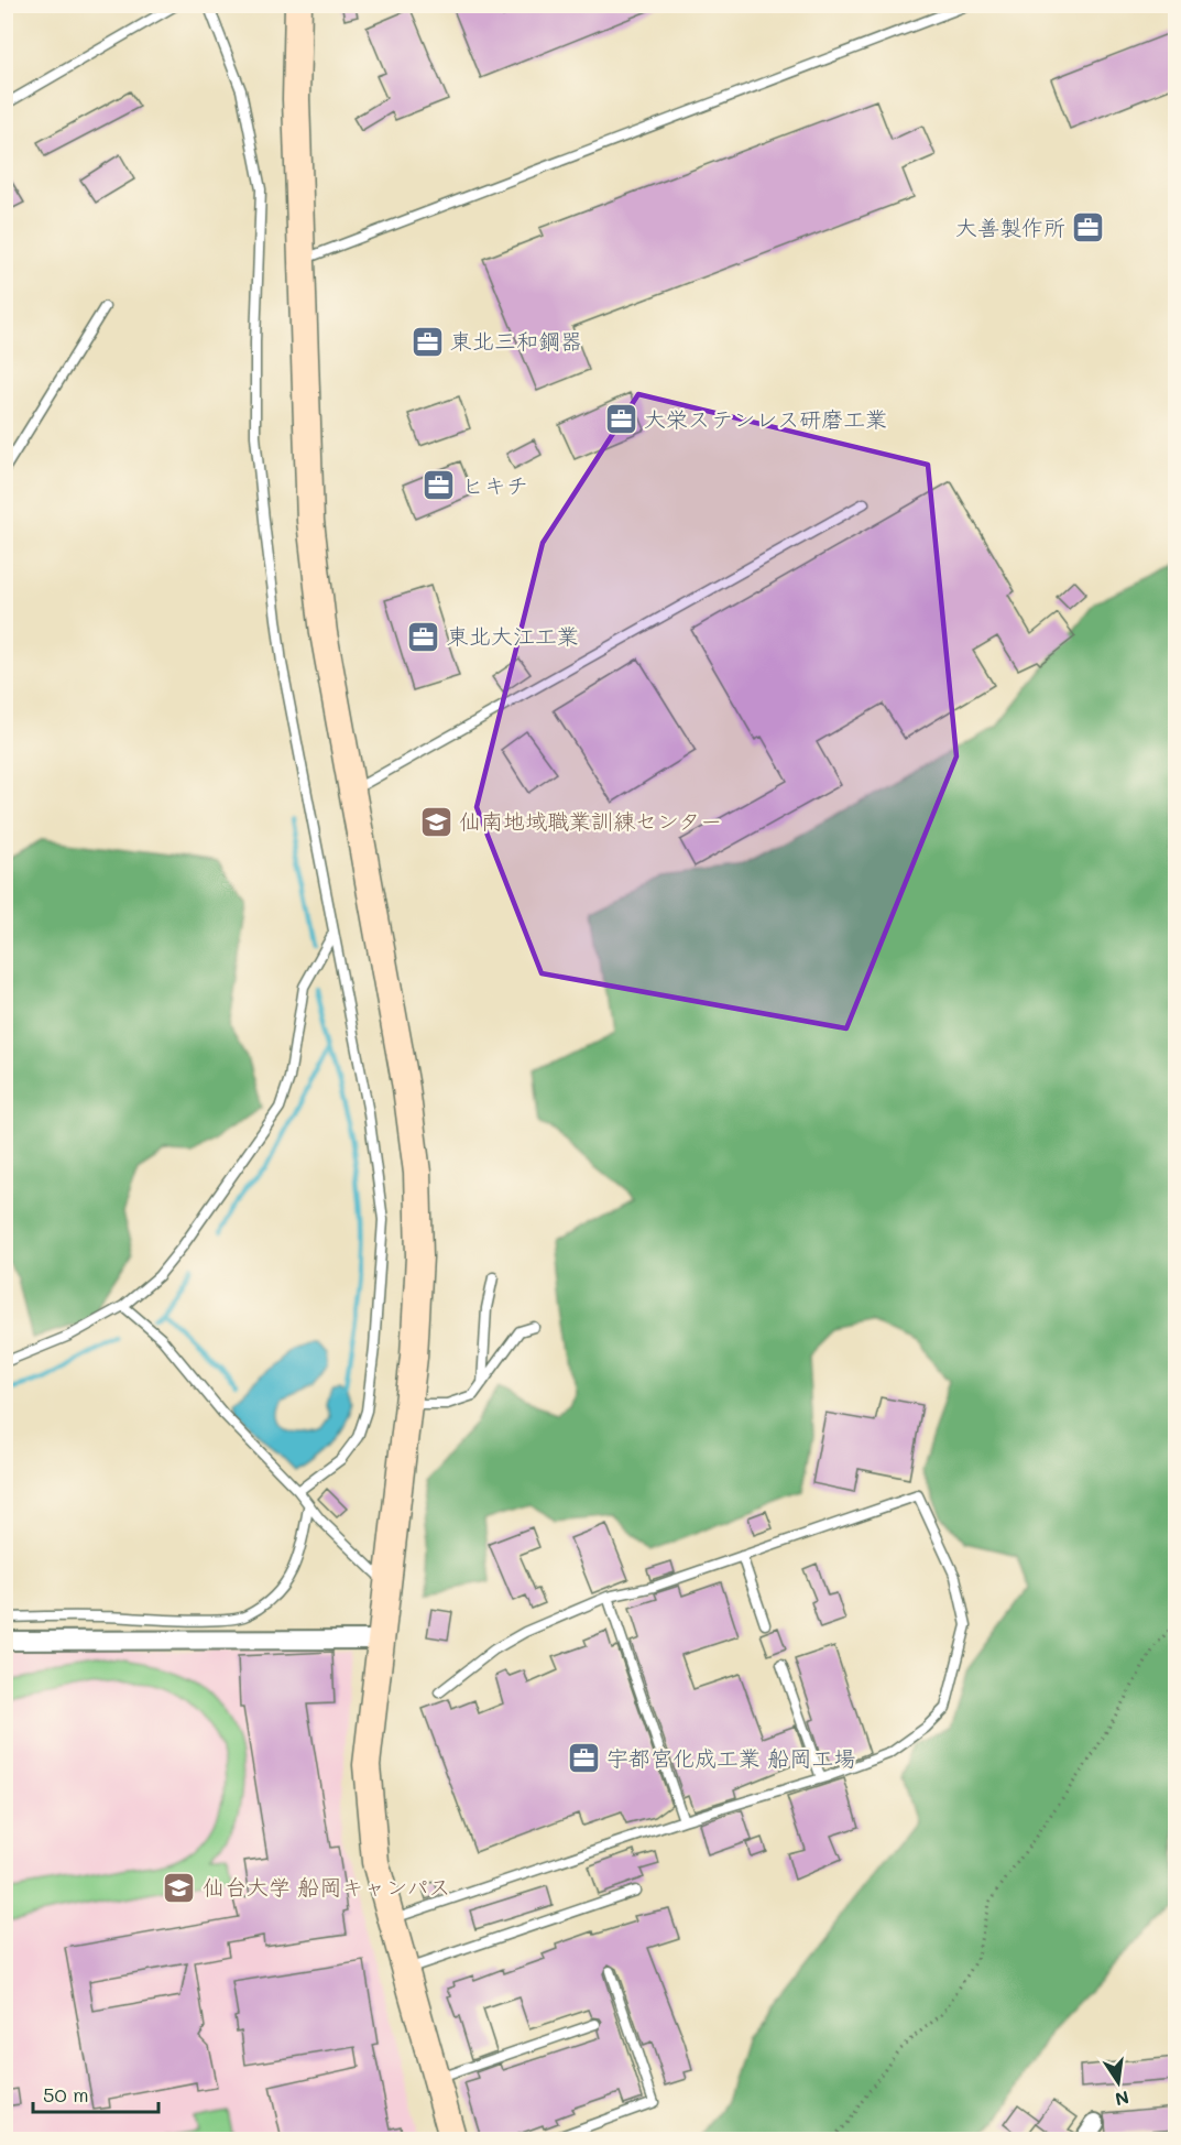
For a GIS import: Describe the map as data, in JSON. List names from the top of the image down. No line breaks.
{"places":{"office":["大善製作所","東北三和鋼器","大栄ステンレス研磨工業","ヒキチ","東北大江工業","宇都宮化成工業 船岡工場"],"school or university":["仙南地域職業訓練センター","仙台大学 船岡キャンパス"]},"scale_bar":"50 m","north":"bottom"}
